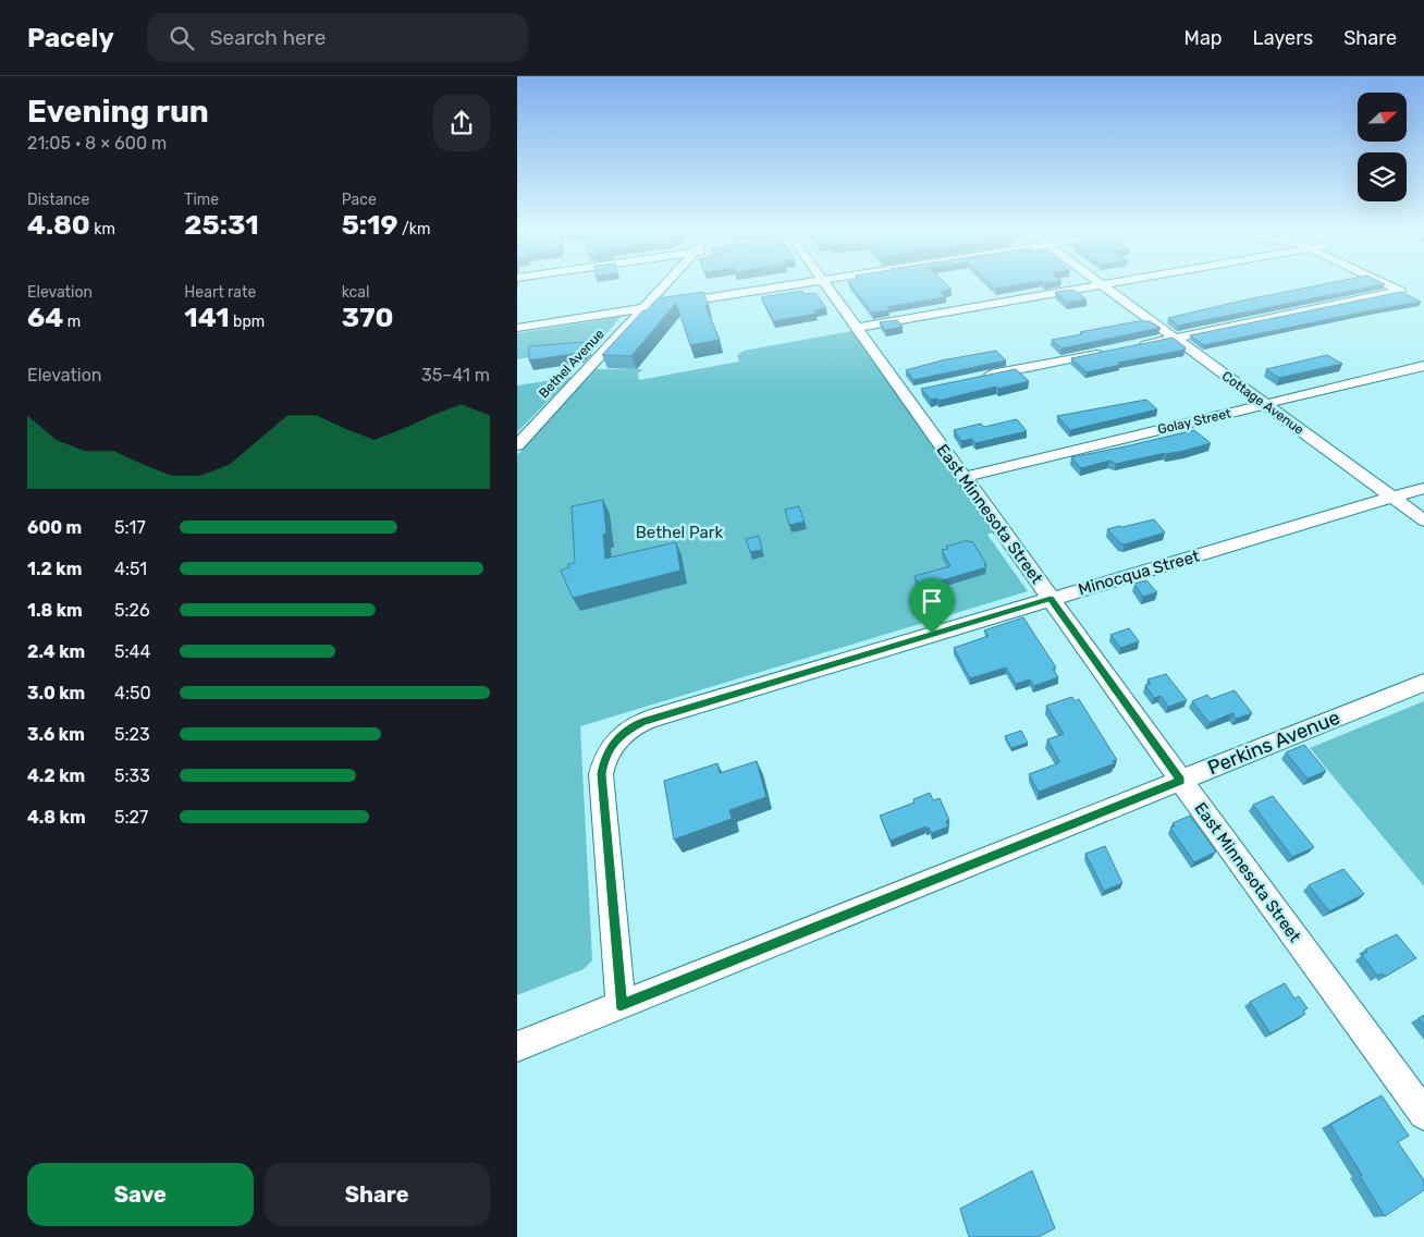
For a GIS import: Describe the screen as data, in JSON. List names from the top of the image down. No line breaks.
{"streets":{"street":["Bethel Avenue","Cottage Avenue","Golay Street","East Minnesota Street","Minocqua Street","Perkins Avenue"]},"crossings":[["Cottage Avenue","Golay Street"],["Cottage Avenue","Minocqua Street"],["Golay Street","East Minnesota Street"],["East Minnesota Street","Minocqua Street"],["East Minnesota Street","Perkins Avenue"],["Minocqua Street","Perkins Avenue"]],"parks":["Bethel Park"],"north":"right","page":{"header":"Pacely","search":"Search here","nav":["Map","Layers","Share"],"heading":["Evening run","21:05 · 8 × 600 m"],"stats":[["Distance","4.80 km"],["Time","25:31"],["Pace","5:19 /km"],["Elevation","64 m"],["Heart rate","141 bpm"],["kcal","370"]],"chart":["Elevation","35–41 m"],"list":[{"name":"600 m","note":"5:17"},{"name":"1.2 km","note":"4:51"},{"name":"1.8 km","note":"5:26"},{"name":"2.4 km","note":"5:44"},{"name":"3.0 km","note":"4:50"},{"name":"3.6 km","note":"5:23"},{"name":"4.2 km","note":"5:33"},{"name":"4.8 km","note":"5:27"}],"buttons":["Save","Share"]}}
